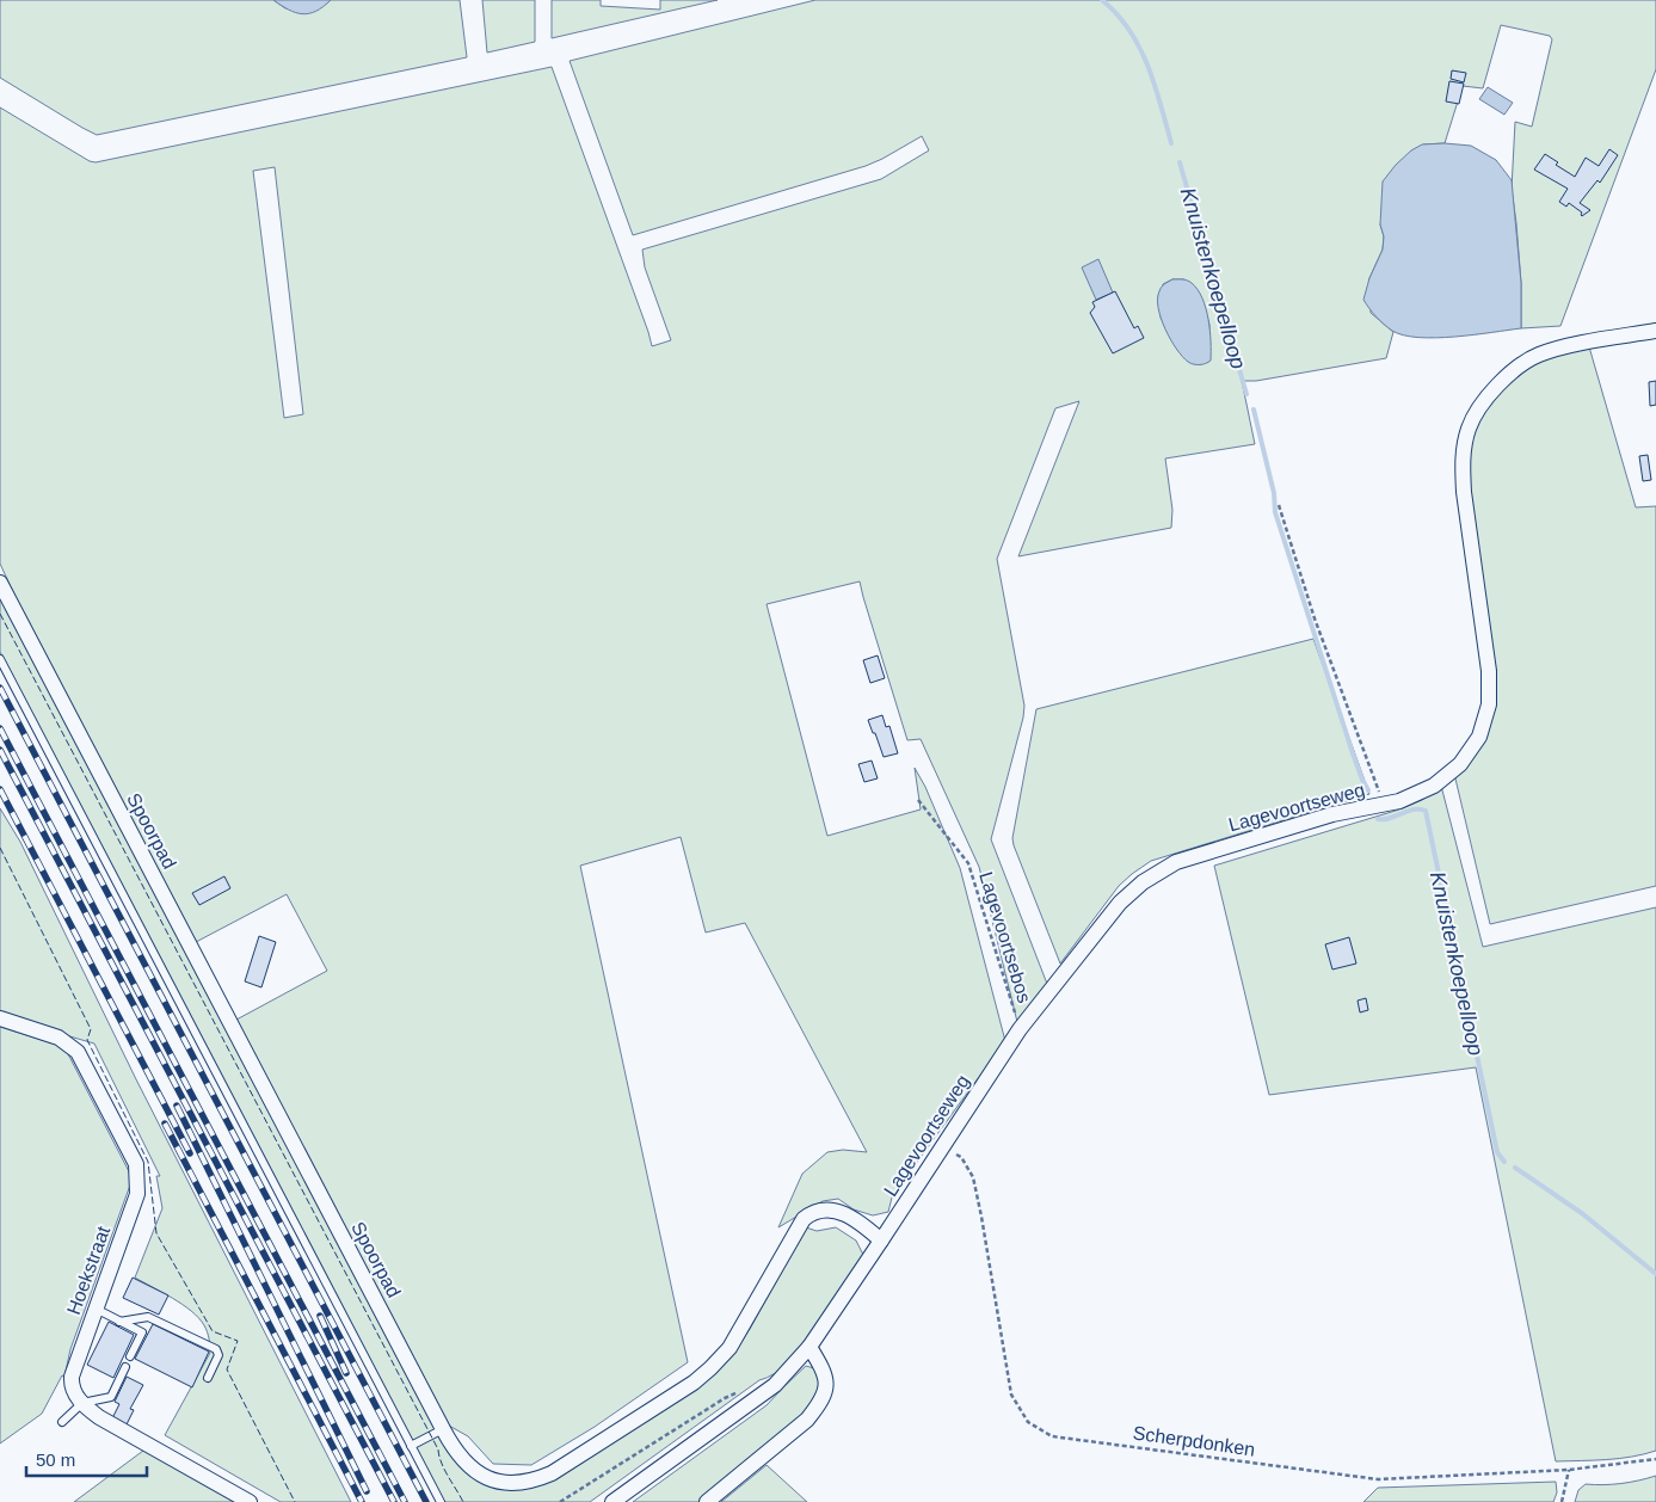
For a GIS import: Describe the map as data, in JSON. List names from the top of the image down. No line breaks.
{"streets":{"street":["Lagevoortseweg","Spoorpad","Hoekstraat"],"path":["Lagevoortsebos","Scherpdonken"]},"crossings":[["Lagevoortseweg","Spoorpad"],["Lagevoortseweg","Lagevoortsebos"],["Lagevoortseweg","Scherpdonken"]],"water":["Knuistenkoepelloop"],"scale_bar":"50 m"}
